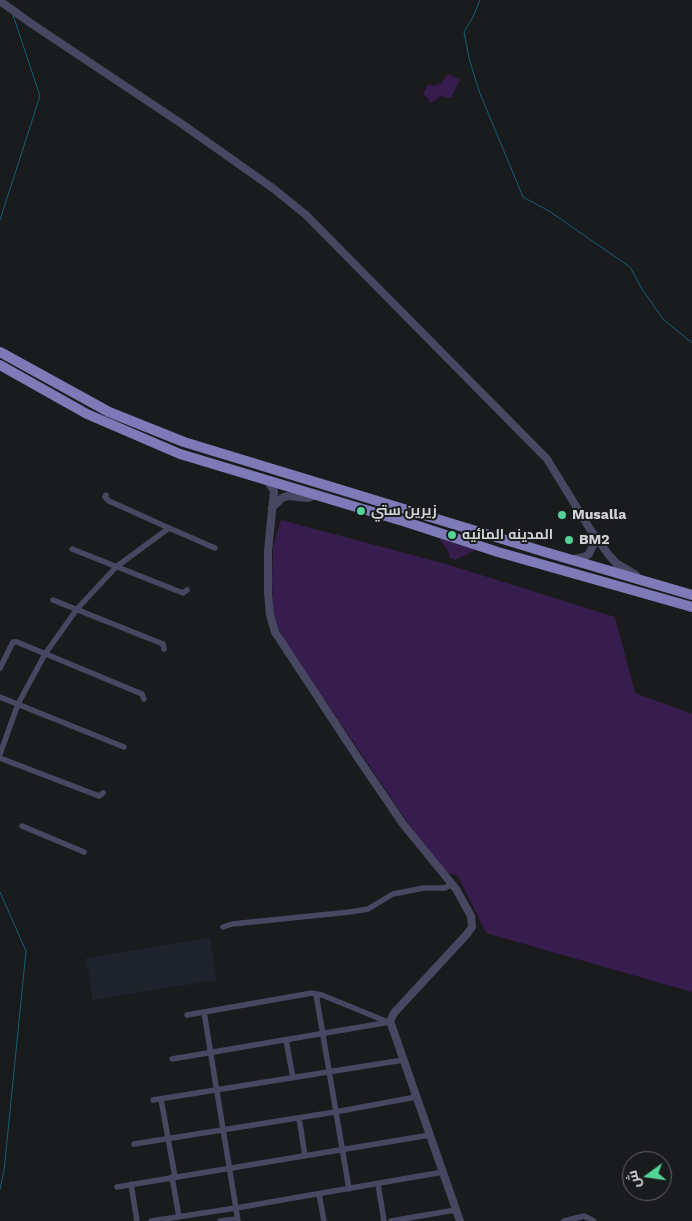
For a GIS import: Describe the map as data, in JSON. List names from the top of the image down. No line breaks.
{"places":["زيرين ستي","Musalla","المدينه المائيه","BM2"],"north":"left"}
